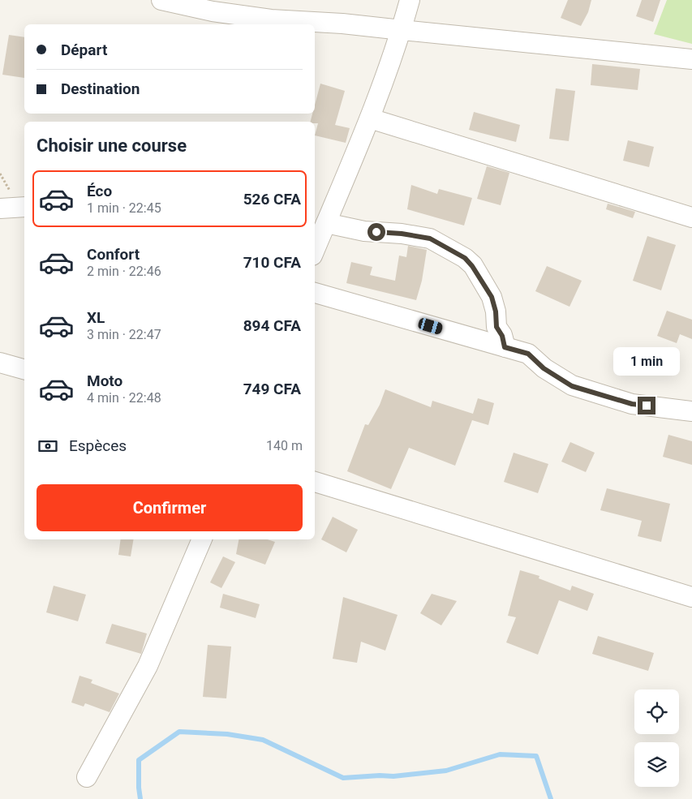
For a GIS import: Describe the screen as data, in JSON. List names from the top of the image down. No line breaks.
{"page":{"banner":["Départ","Destination"],"heading":"Choisir une course","list":[{"name":"Éco","note":"1 min · 22:45","value":"526 CFA"},{"name":"Confort","note":"2 min · 22:46","value":"710 CFA"},{"name":"XL","note":"3 min · 22:47","value":"894 CFA"},{"name":"Moto","note":"4 min · 22:48","value":"749 CFA"}],"bubble":"1 min","pay":["Espèces","140 m"],"buttons":"Confirmer"}}
